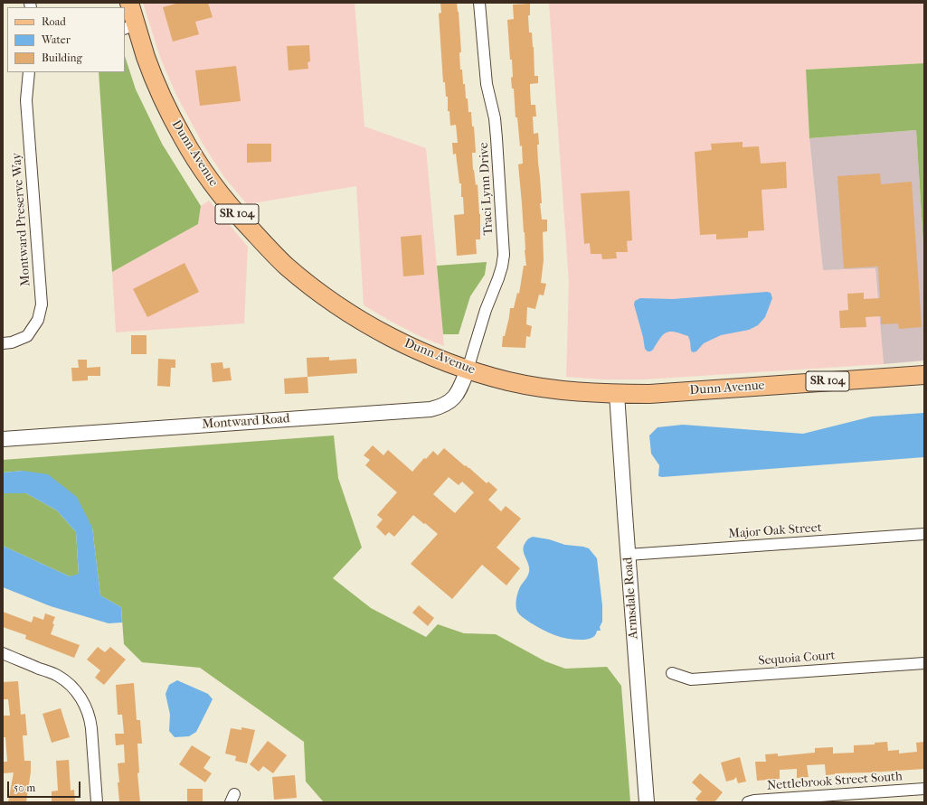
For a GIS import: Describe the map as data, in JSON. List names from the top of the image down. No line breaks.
{"streets":{"main road":["Dunn Avenue","SR 104"],"street":["Traci Lynn Drive","Montward Preserve Way","Montward Road","Major Oak Street","Armsdale Road","Sequoia Court","Nettlebrook Street South"]},"crossings":[["Dunn Avenue","Traci Lynn Drive"],["Dunn Avenue","Montward Road"],["Dunn Avenue","Armsdale Road"],["Traci Lynn Drive","Montward Road"],["Major Oak Street","Armsdale Road"]],"legend":["Road","Water","Building"],"scale_bar":"50 m"}
